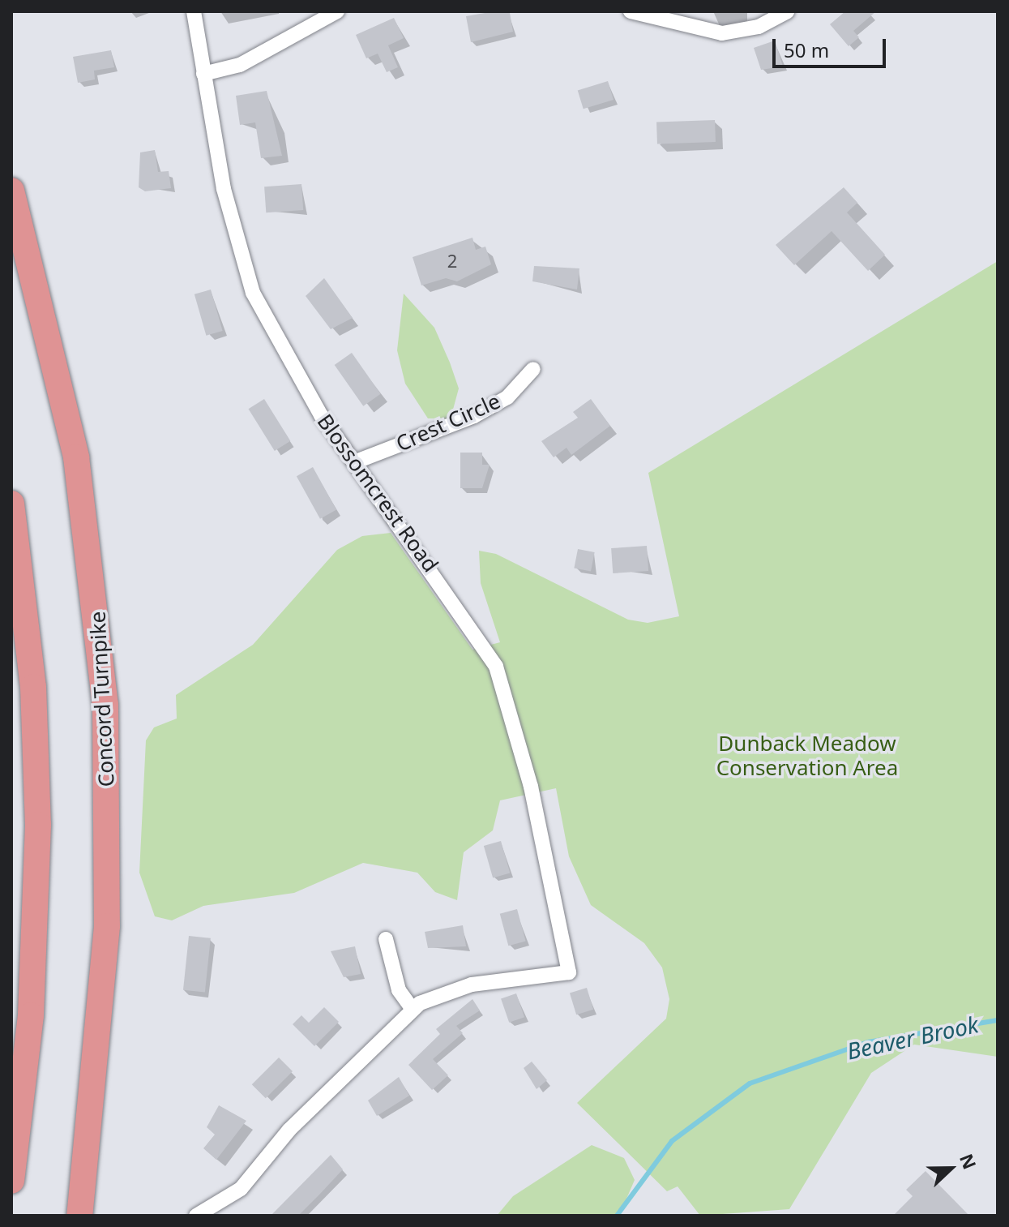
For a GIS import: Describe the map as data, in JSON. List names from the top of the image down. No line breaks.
{"streets":{"highway":["Concord Turnpike"],"street":["Crest Circle","Blossomcrest Road"]},"crossings":[["Crest Circle","Blossomcrest Road"]],"water":["Beaver Brook"],"parks":["Dunback Meadow Conservation Area"],"house_numbers":["2"],"scale_bar":"50 m","north":"right"}
